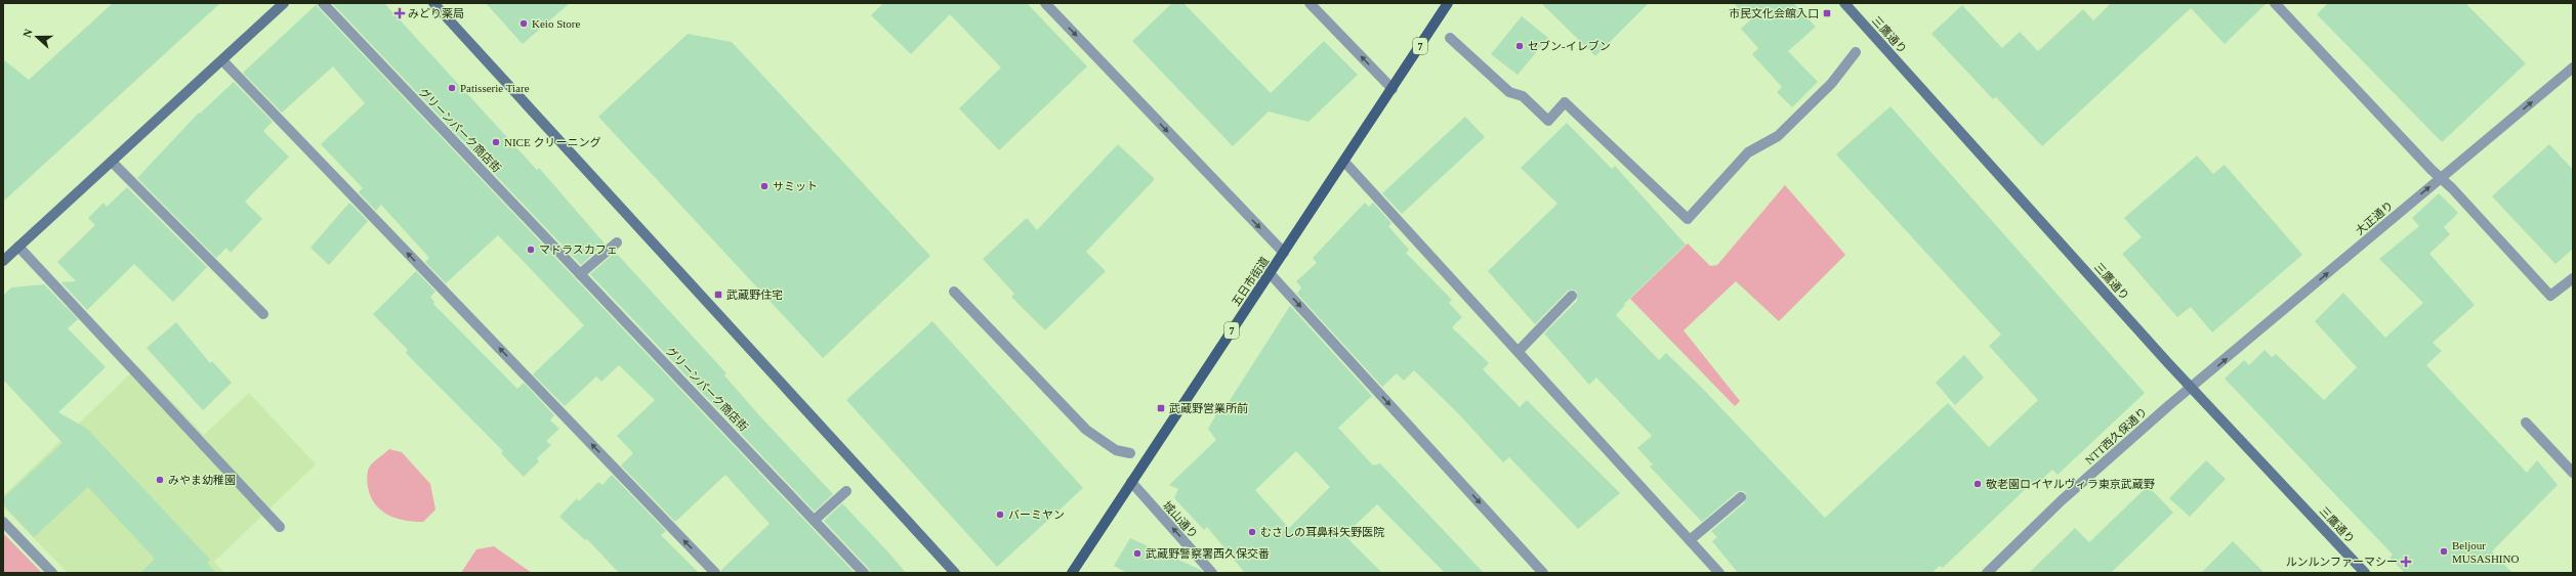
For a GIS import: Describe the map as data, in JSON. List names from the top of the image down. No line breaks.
{"streets":{"main road":["7","五日市街道"],"street":["三鷹通り","グリーンパーク商店街","大正通り","NTT西久保通り","城山通り"]},"crossings":[["三鷹通り","大正通り"],["三鷹通り","NTT西久保通り"],["大正通り","NTT西久保通り"],["五日市街道","城山通り"]],"one_way":["大正通り","城山通り"],"places":{"health":["みどり薬局","ルンルンファーマシー"],"transit":["市民文化会館入口","武蔵野住宅","武蔵野営業所前"],"other":["Keio Store","セブン-イレブン","Patisserie Tiare","NICE クリーニング","サミット","マドラスカフェ","みやま幼稚園","敬老園ロイヤルヴィラ東京武蔵野","バーミヤン","むさしの耳鼻科矢野医院","Beljour MUSASHINO","武蔵野警察署西久保交番"]},"north":"left"}
